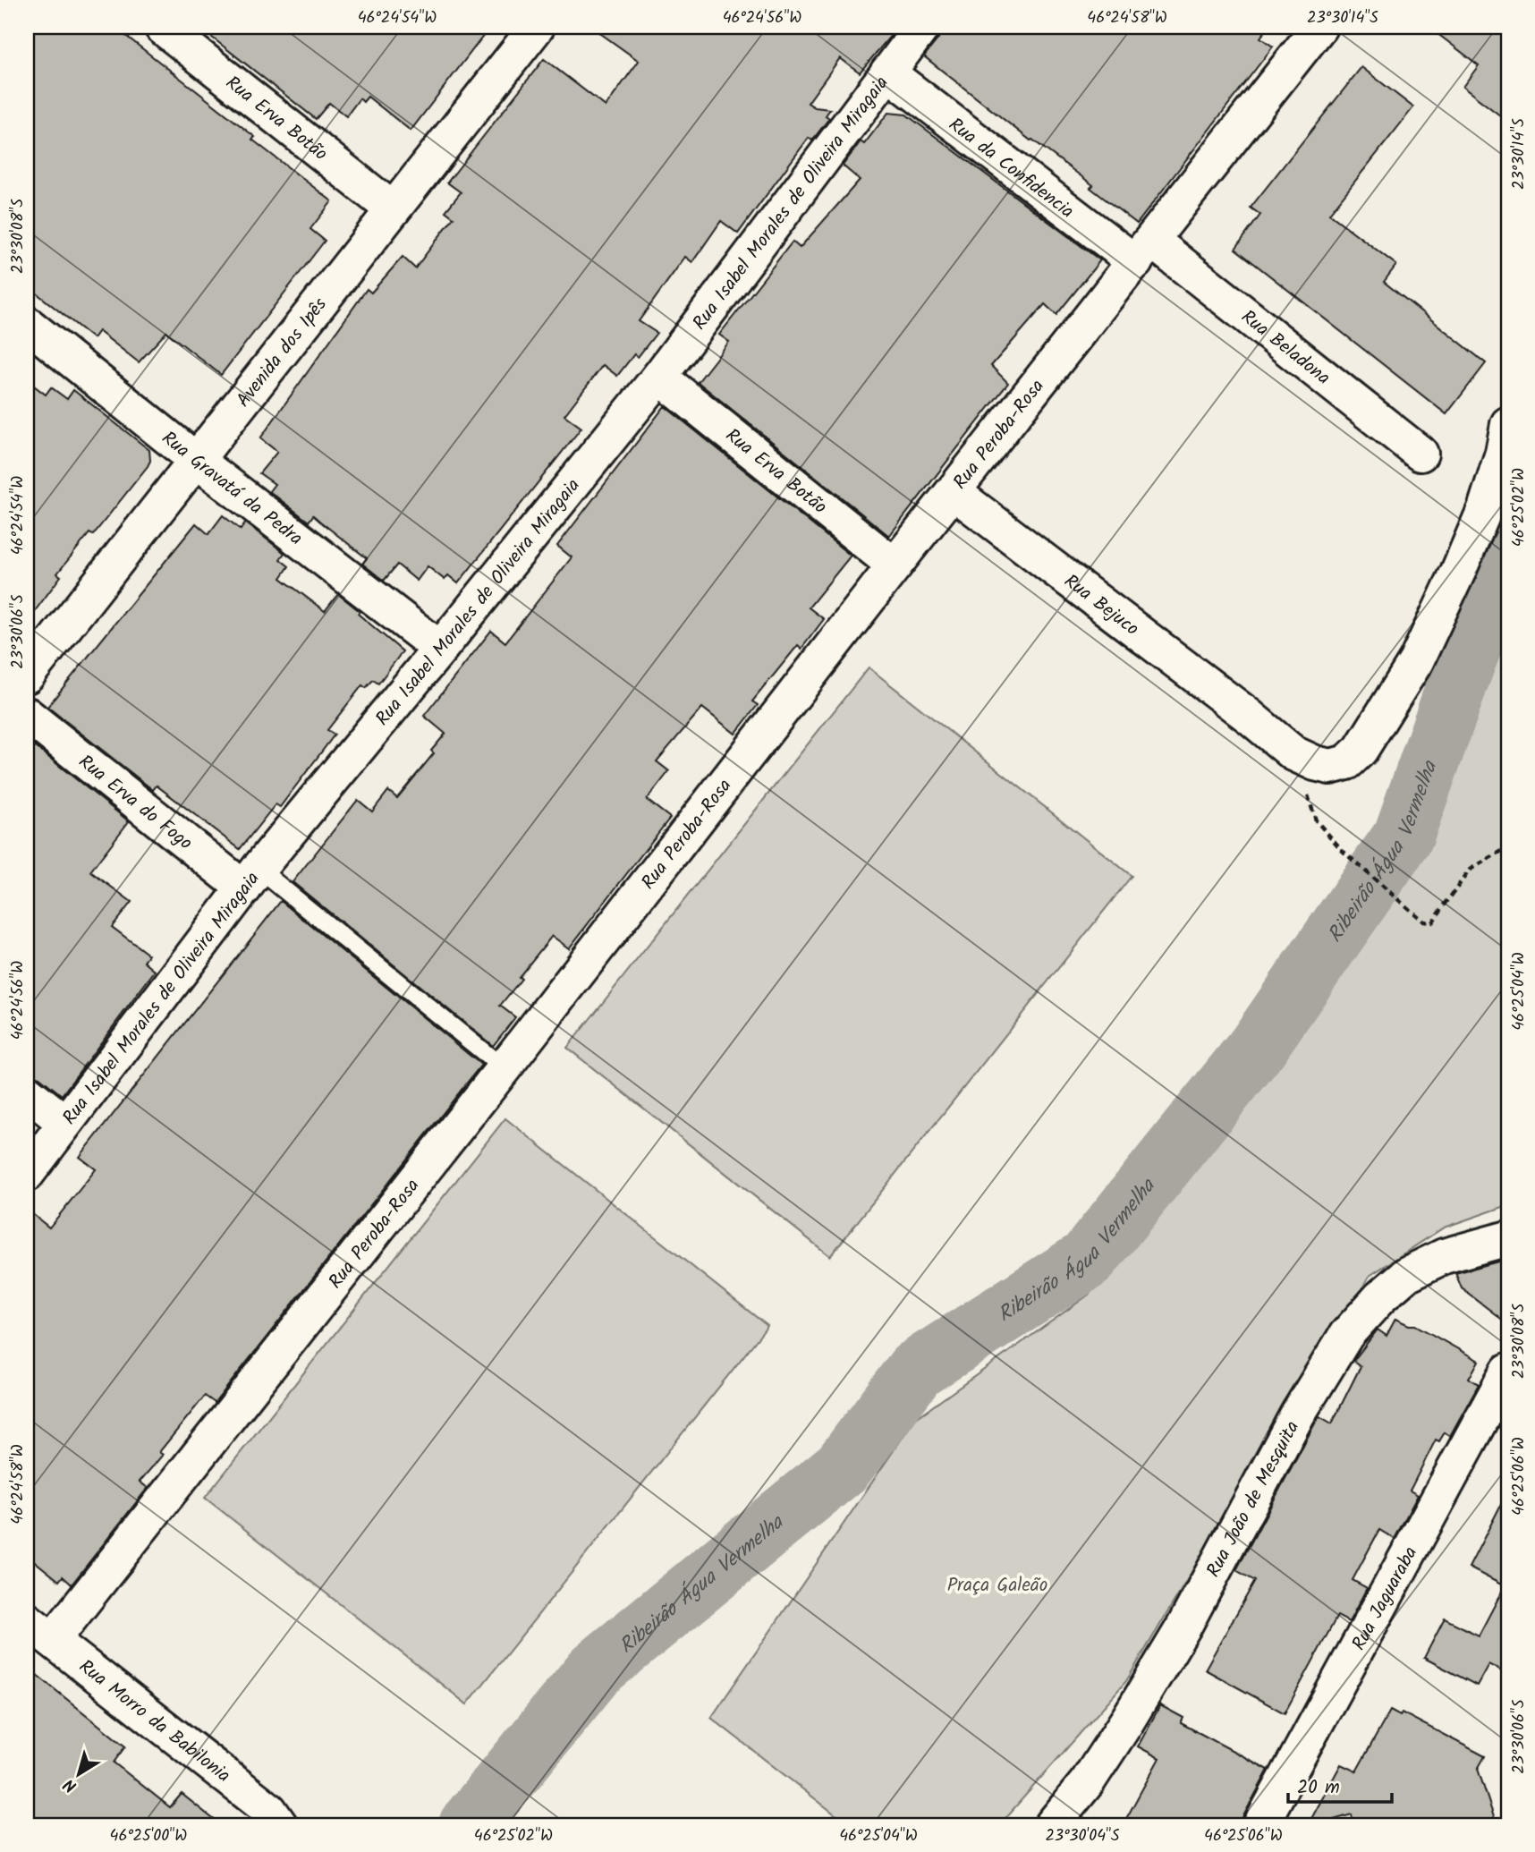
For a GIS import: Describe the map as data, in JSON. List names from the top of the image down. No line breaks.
{"streets":{"street":["Rua Erva Botão","Rua da Confidencia","Rua Isabel Morales de Oliveira Miragaia","Rua Beladona","Avenida dos Ipês","Rua Peroba-Rosa","Rua Gravatá da Pedra","Rua Bejuco","Rua Erva do Fogo","Rua João de Mesquita","Rua Jaguaraba","Rua Morro da Babilonia"]},"crossings":[["Rua Erva Botão","Rua Isabel Morales de Oliveira Miragaia"],["Rua Erva Botão","Avenida dos Ipês"],["Rua Erva Botão","Rua Peroba-Rosa"],["Rua da Confidencia","Rua Isabel Morales de Oliveira Miragaia"],["Rua da Confidencia","Rua Beladona"],["Rua da Confidencia","Rua Peroba-Rosa"],["Rua Isabel Morales de Oliveira Miragaia","Rua Gravatá da Pedra"],["Rua Isabel Morales de Oliveira Miragaia","Rua Erva do Fogo"],["Rua Beladona","Rua Peroba-Rosa"],["Avenida dos Ipês","Rua Gravatá da Pedra"],["Rua Peroba-Rosa","Rua Bejuco"],["Rua Peroba-Rosa","Rua Morro da Babilonia"]],"water":["Ribeirão Água Vermelha"],"parks":["Praça Galeão"],"scale_bar":"20 m","north":"bottom left","coordinates":["46°24'54\"W","46°24'56\"W","46°24'58\"W","23°30'14\"S","23°30'08\"S","46°25'02\"W","23°30'06\"S","46°25'04\"W","46°25'06\"W","46°25'00\"W","23°30'04\"S"]}
